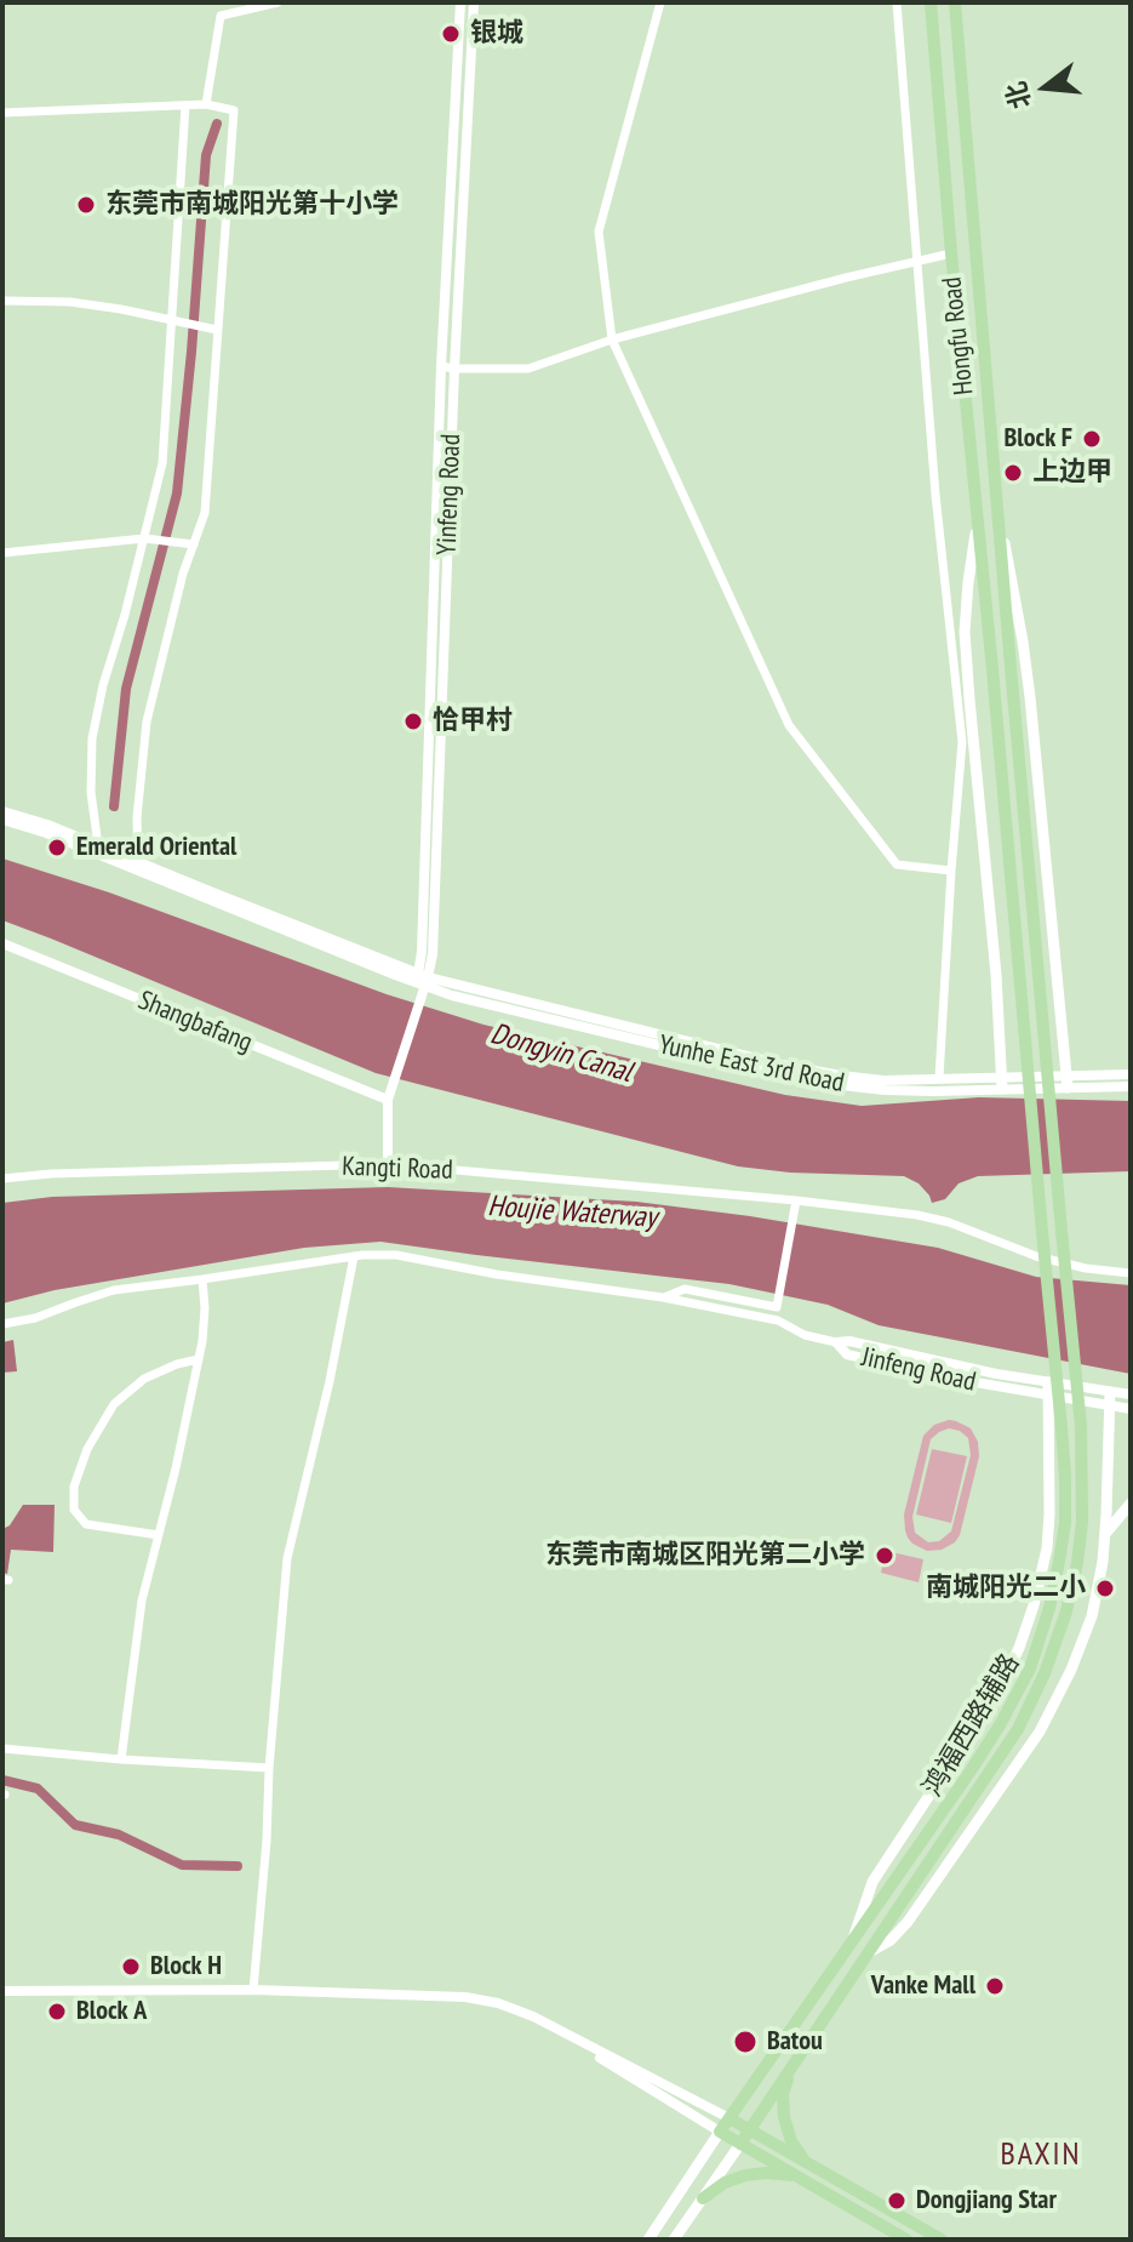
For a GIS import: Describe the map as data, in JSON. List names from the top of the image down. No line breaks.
{"streets":{"main road":["Hongfu Road","鸿福西路辅路"],"street":["Yinfeng Road","Shangbafang","Yunhe East 3rd Road","Kangti Road","Jinfeng Road"]},"crossings":[["Hongfu Road","鸿福西路辅路"],["Yinfeng Road","Yunhe East 3rd Road"],["Jinfeng Road","鸿福西路辅路"]],"districts":["BAXIN"],"water":["Dongyin Canal","Houjie Waterway"],"places":["银城","东莞市南城阳光第十小学","Block F","上边甲","恰甲村","Emerald Oriental","东莞市南城区阳光第二小学","南城阳光二小","Block H","Vanke Mall","Block A","Batou","Dongjiang Star"],"north":"left"}
